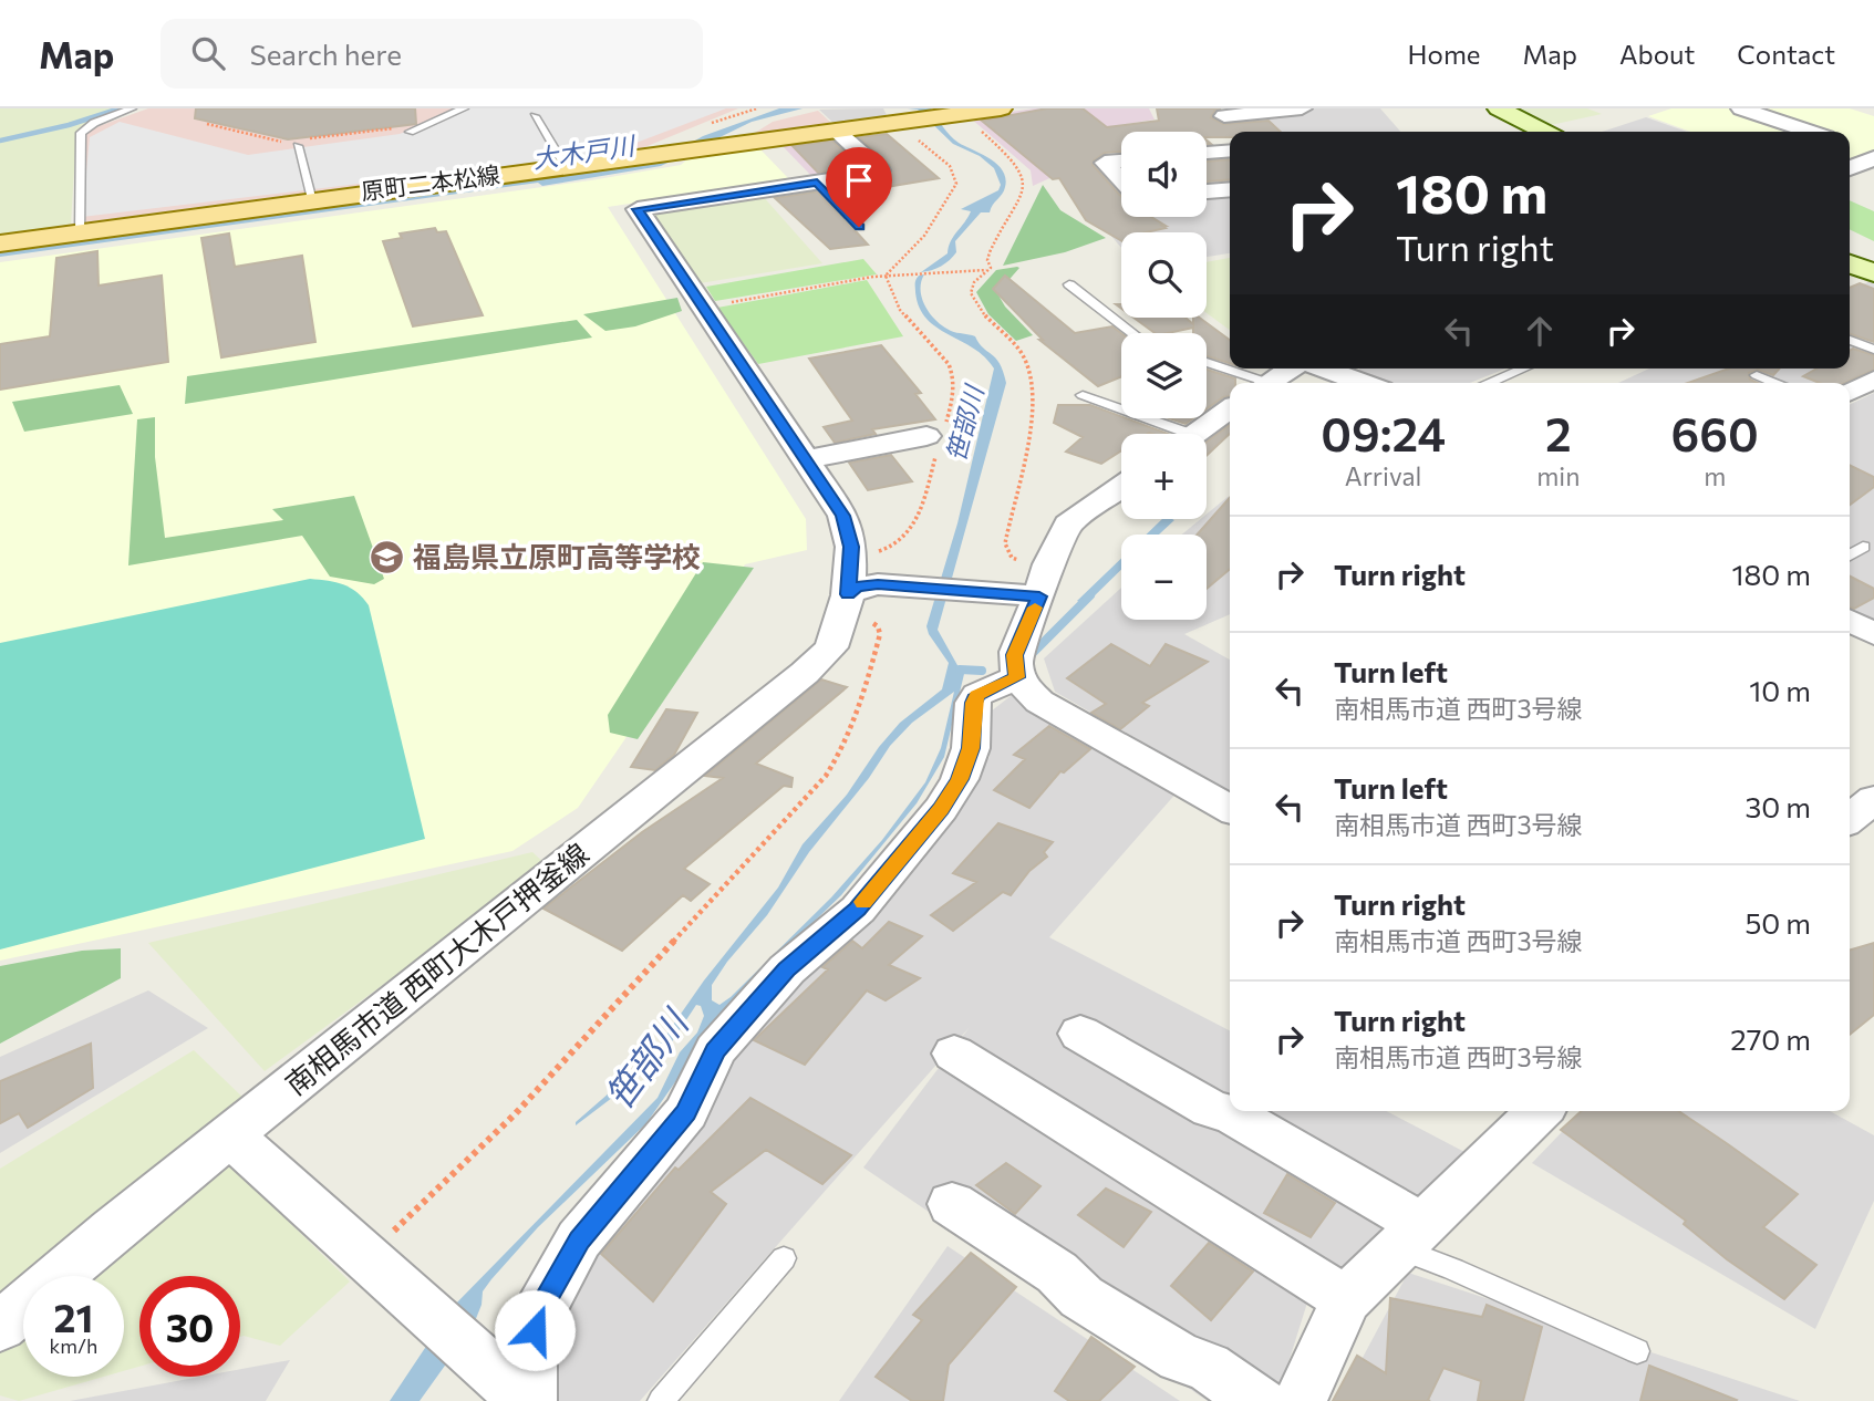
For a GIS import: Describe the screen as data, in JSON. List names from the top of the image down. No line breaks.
{"streets":{"main road":["原町二本松線"],"street":["南相馬市道 西町大木戸押釜線"]},"water":["大木戸川","笹部川"],"places":{"school or university":["福島県立原町高等学校"]},"page":{"header":"Map","search":"Search here","nav":["Home","Map","About","Contact"],"map_buttons":["+","−"],"turn":["180 m","Turn right"],"eta":["09:24","Arrival","2","min","660","m"],"list":[{"name":"Turn right","value":"180 m"},{"name":"Turn left","note":"南相馬市道 西町3号線","value":"10 m"},{"name":"Turn left","note":"南相馬市道 西町3号線","value":"30 m"},{"name":"Turn right","note":"南相馬市道 西町3号線","value":"50 m"},{"name":"Turn right","note":"南相馬市道 西町3号線","value":"270 m"}],"speed":"21 km/h","limit":"30"}}
